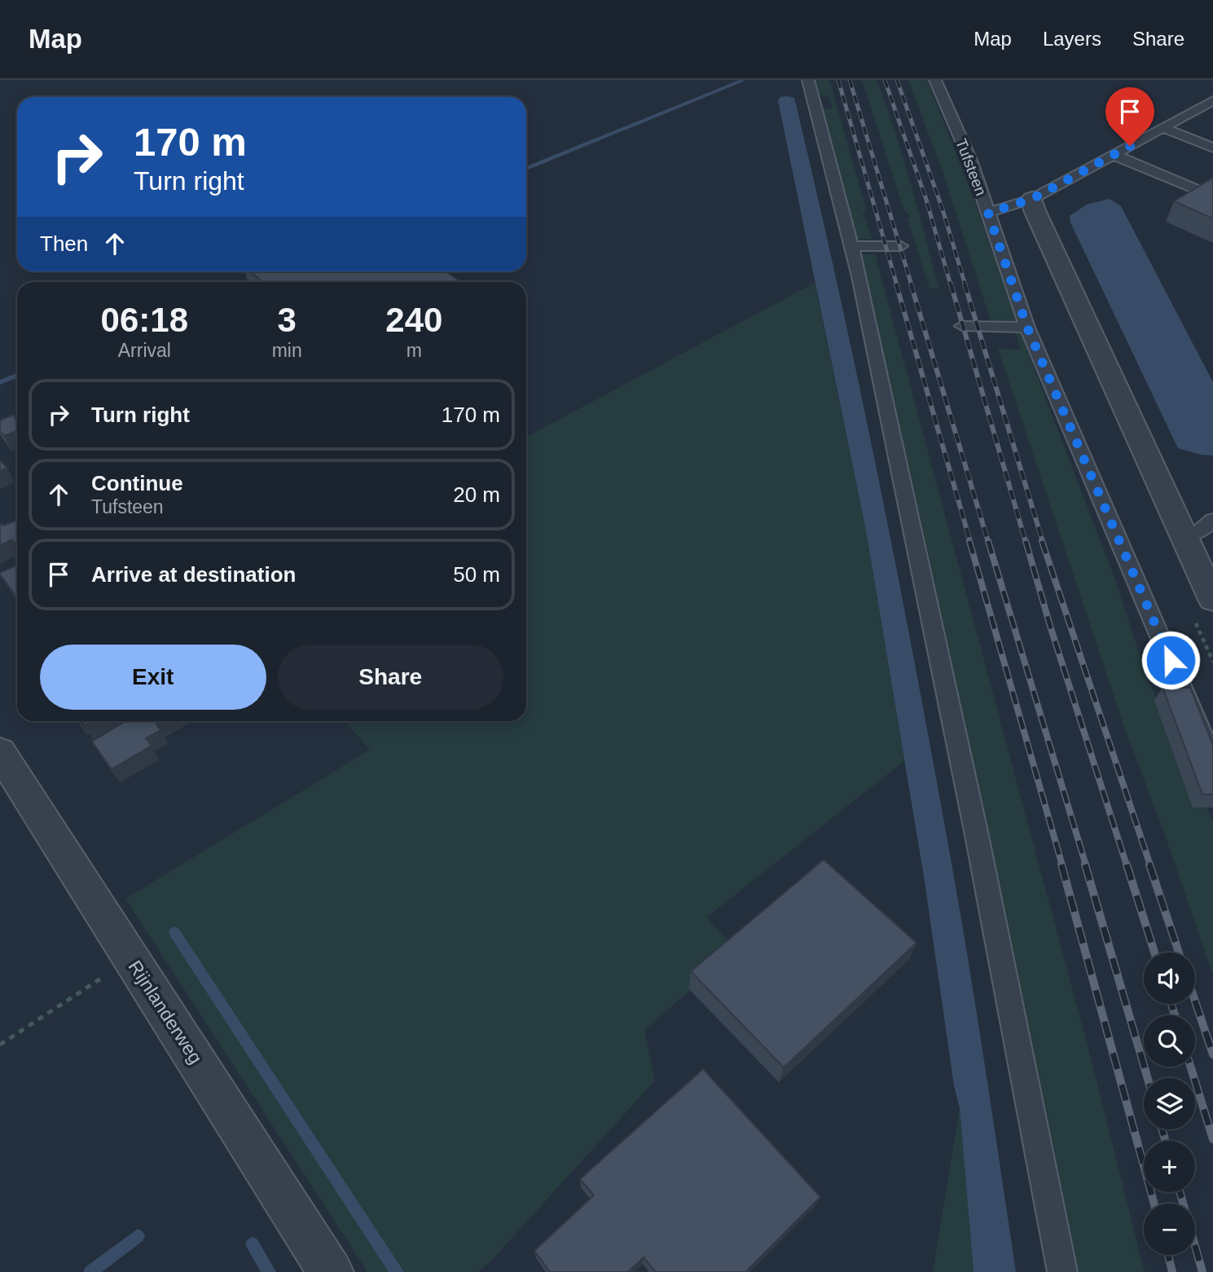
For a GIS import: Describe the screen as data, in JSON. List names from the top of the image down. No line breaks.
{"streets":{"street":["Rijnlanderweg"],"lane":["Tufsteen"]},"page":{"header":"Map","nav":["Map","Layers","Share"],"turn":["170 m","Turn right"],"then":"Then","eta":["06:18","Arrival","3","min","240","m"],"list":[{"name":"Turn right","value":"170 m"},{"name":"Continue","note":"Tufsteen","value":"20 m"},{"name":"Arrive at destination","value":"50 m"}],"buttons":["Exit","Share"],"map_buttons":["+","−"]}}
